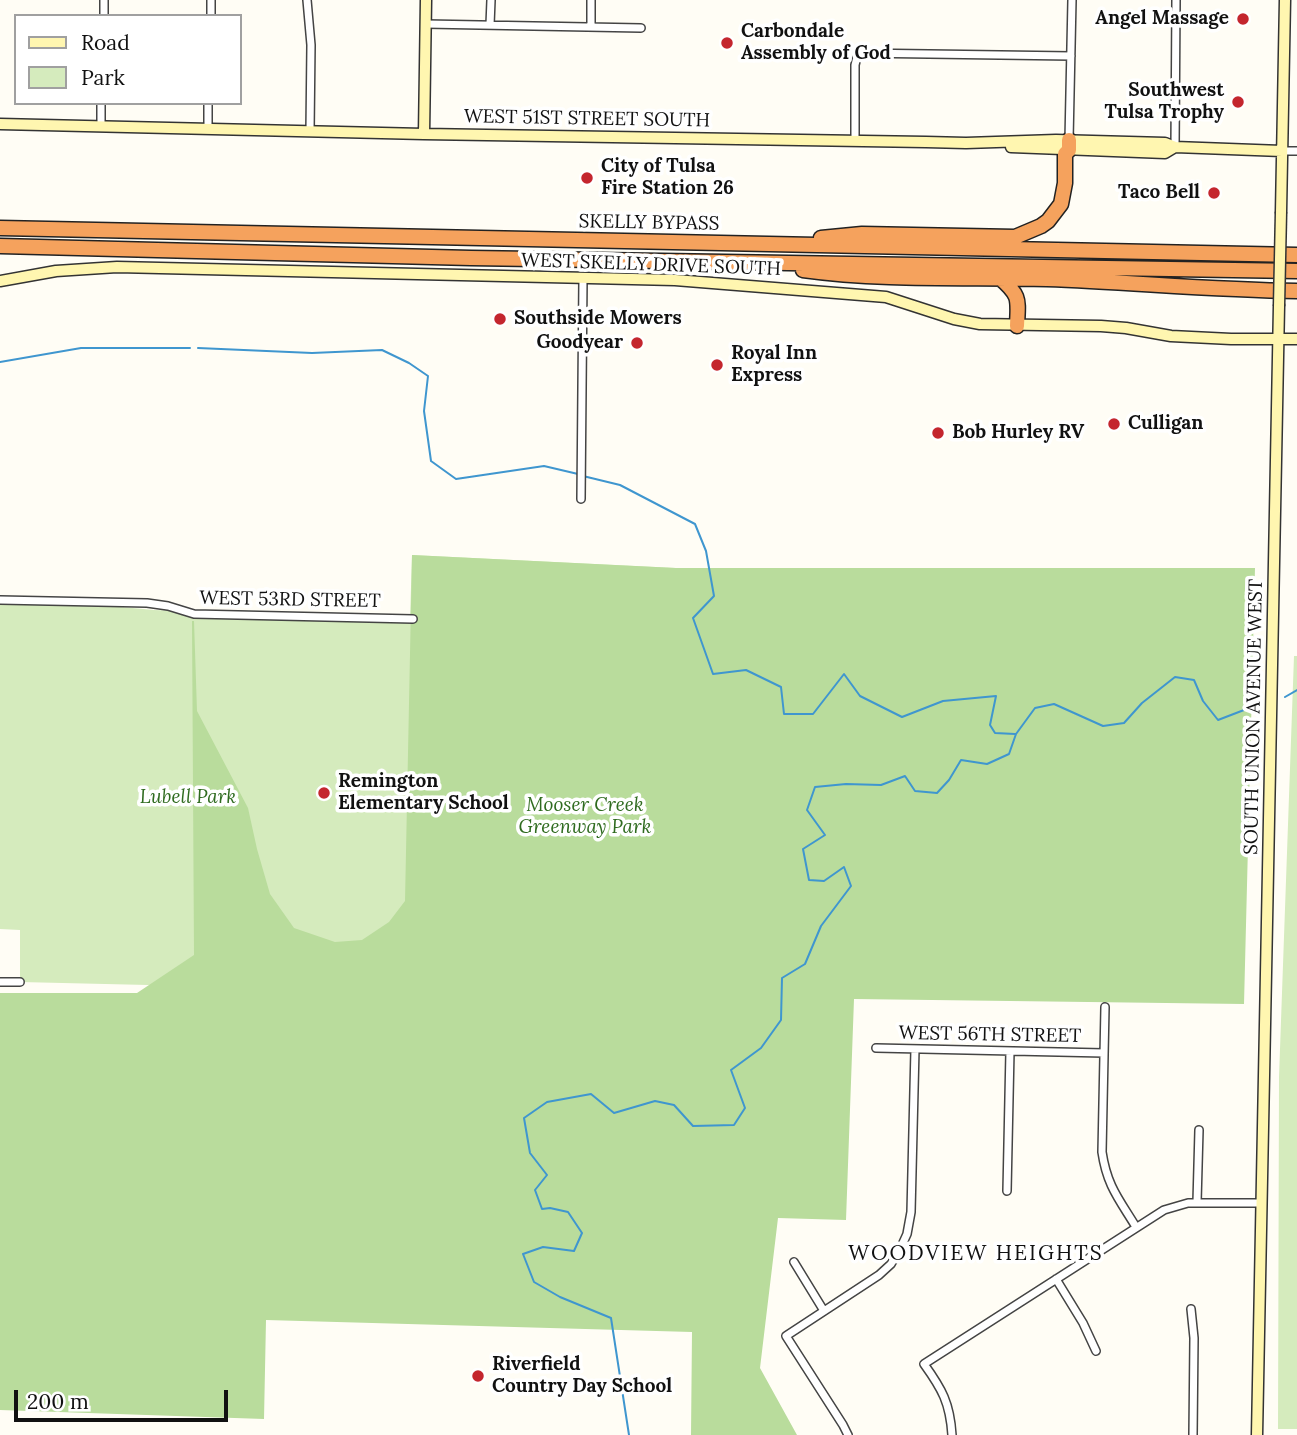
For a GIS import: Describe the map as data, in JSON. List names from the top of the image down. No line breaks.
{"streets":{"highway":["SKELLY BYPASS"],"street":["WEST 51ST STREET SOUTH","WEST SKELLY DRIVE SOUTH","WEST 53RD STREET","SOUTH UNION AVENUE WEST","WEST 56TH STREET"]},"crossings":[["WEST 51ST STREET SOUTH","SOUTH UNION AVENUE WEST"],["WEST SKELLY DRIVE SOUTH","SOUTH UNION AVENUE WEST"]],"districts":["WOODVIEW HEIGHTS"],"parks":["Lubell Park","Mooser Creek Greenway Park"],"places":["Angel Massage","Carbondale Assembly of God","Southwest Tulsa Trophy","City of Tulsa Fire Station 26","Taco Bell","Southside Mowers","Goodyear","Royal Inn Express","Culligan","Bob Hurley RV","Remington Elementary School","Riverfield Country Day School"],"legend":["Road","Park"],"scale_bar":"200 m"}
